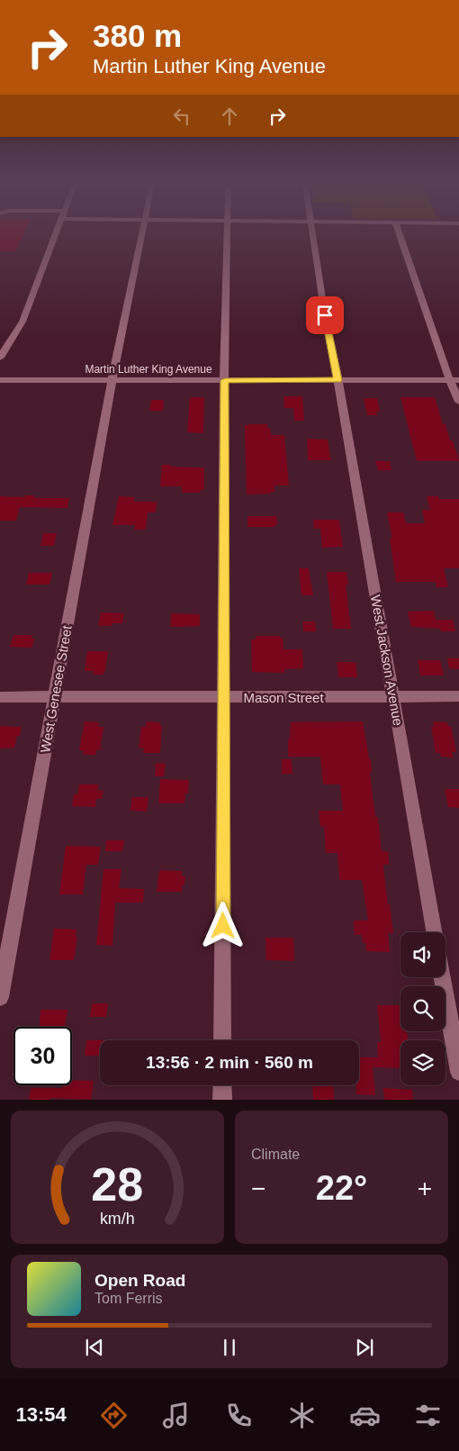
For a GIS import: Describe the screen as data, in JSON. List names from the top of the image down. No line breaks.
{"streets":{"street":["Martin Luther King Avenue","West Jackson Avenue","West Genesee Street","Mason Street"]},"crossings":[["Martin Luther King Avenue","West Jackson Avenue"],["Martin Luther King Avenue","West Genesee Street"],["West Jackson Avenue","Mason Street"],["West Genesee Street","Mason Street"]],"page":{"turn":["380 m","Martin Luther King Avenue"],"limit":"30","trip":"13:56 · 2 min · 560 m","tile":"Climate","heat":["−","22°","+"],"song":["Open Road","Tom Ferris"],"tabs":"13:54","gauge":["28","km/h"]}}
